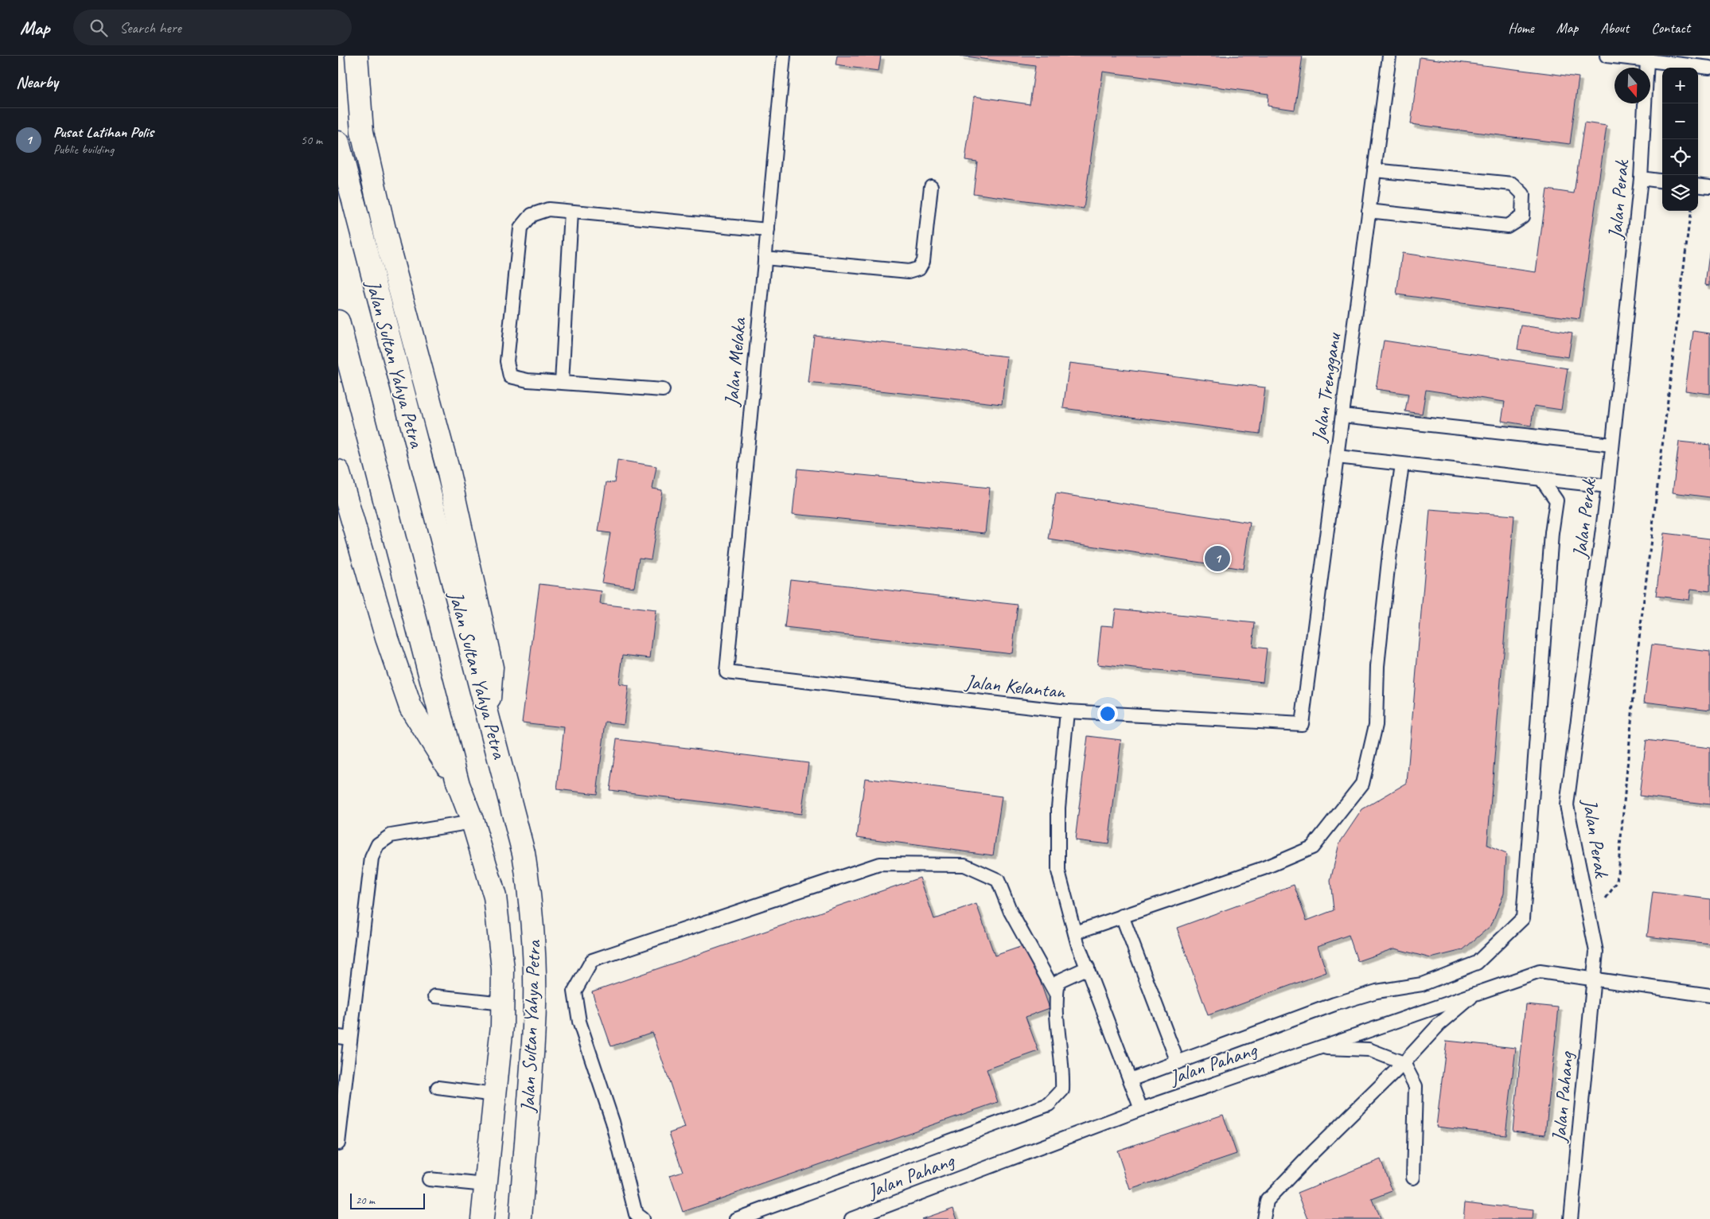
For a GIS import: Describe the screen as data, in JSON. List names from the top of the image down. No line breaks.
{"streets":{"main road":["Jalan Sultan Yahya Petra"],"lane":["Jalan Perak","Jalan Melaka","Jalan Trengganu","Jalan Kelantan","Jalan Pahang"]},"crossings":[["Jalan Perak","Jalan Pahang"],["Jalan Melaka","Jalan Kelantan"],["Jalan Trengganu","Jalan Kelantan"]],"scale_bar":"20 m","north":"bottom","page":{"header":"Map","search":"Search here","nav":["Home","Map","About","Contact"],"heading":"Nearby","map_buttons":["+","−"],"list":[{"mark":"1","name":"Pusat Latihan Polis","note":"Public building","value":"50 m"}],"pins":"1","scale":"20 m"}}
